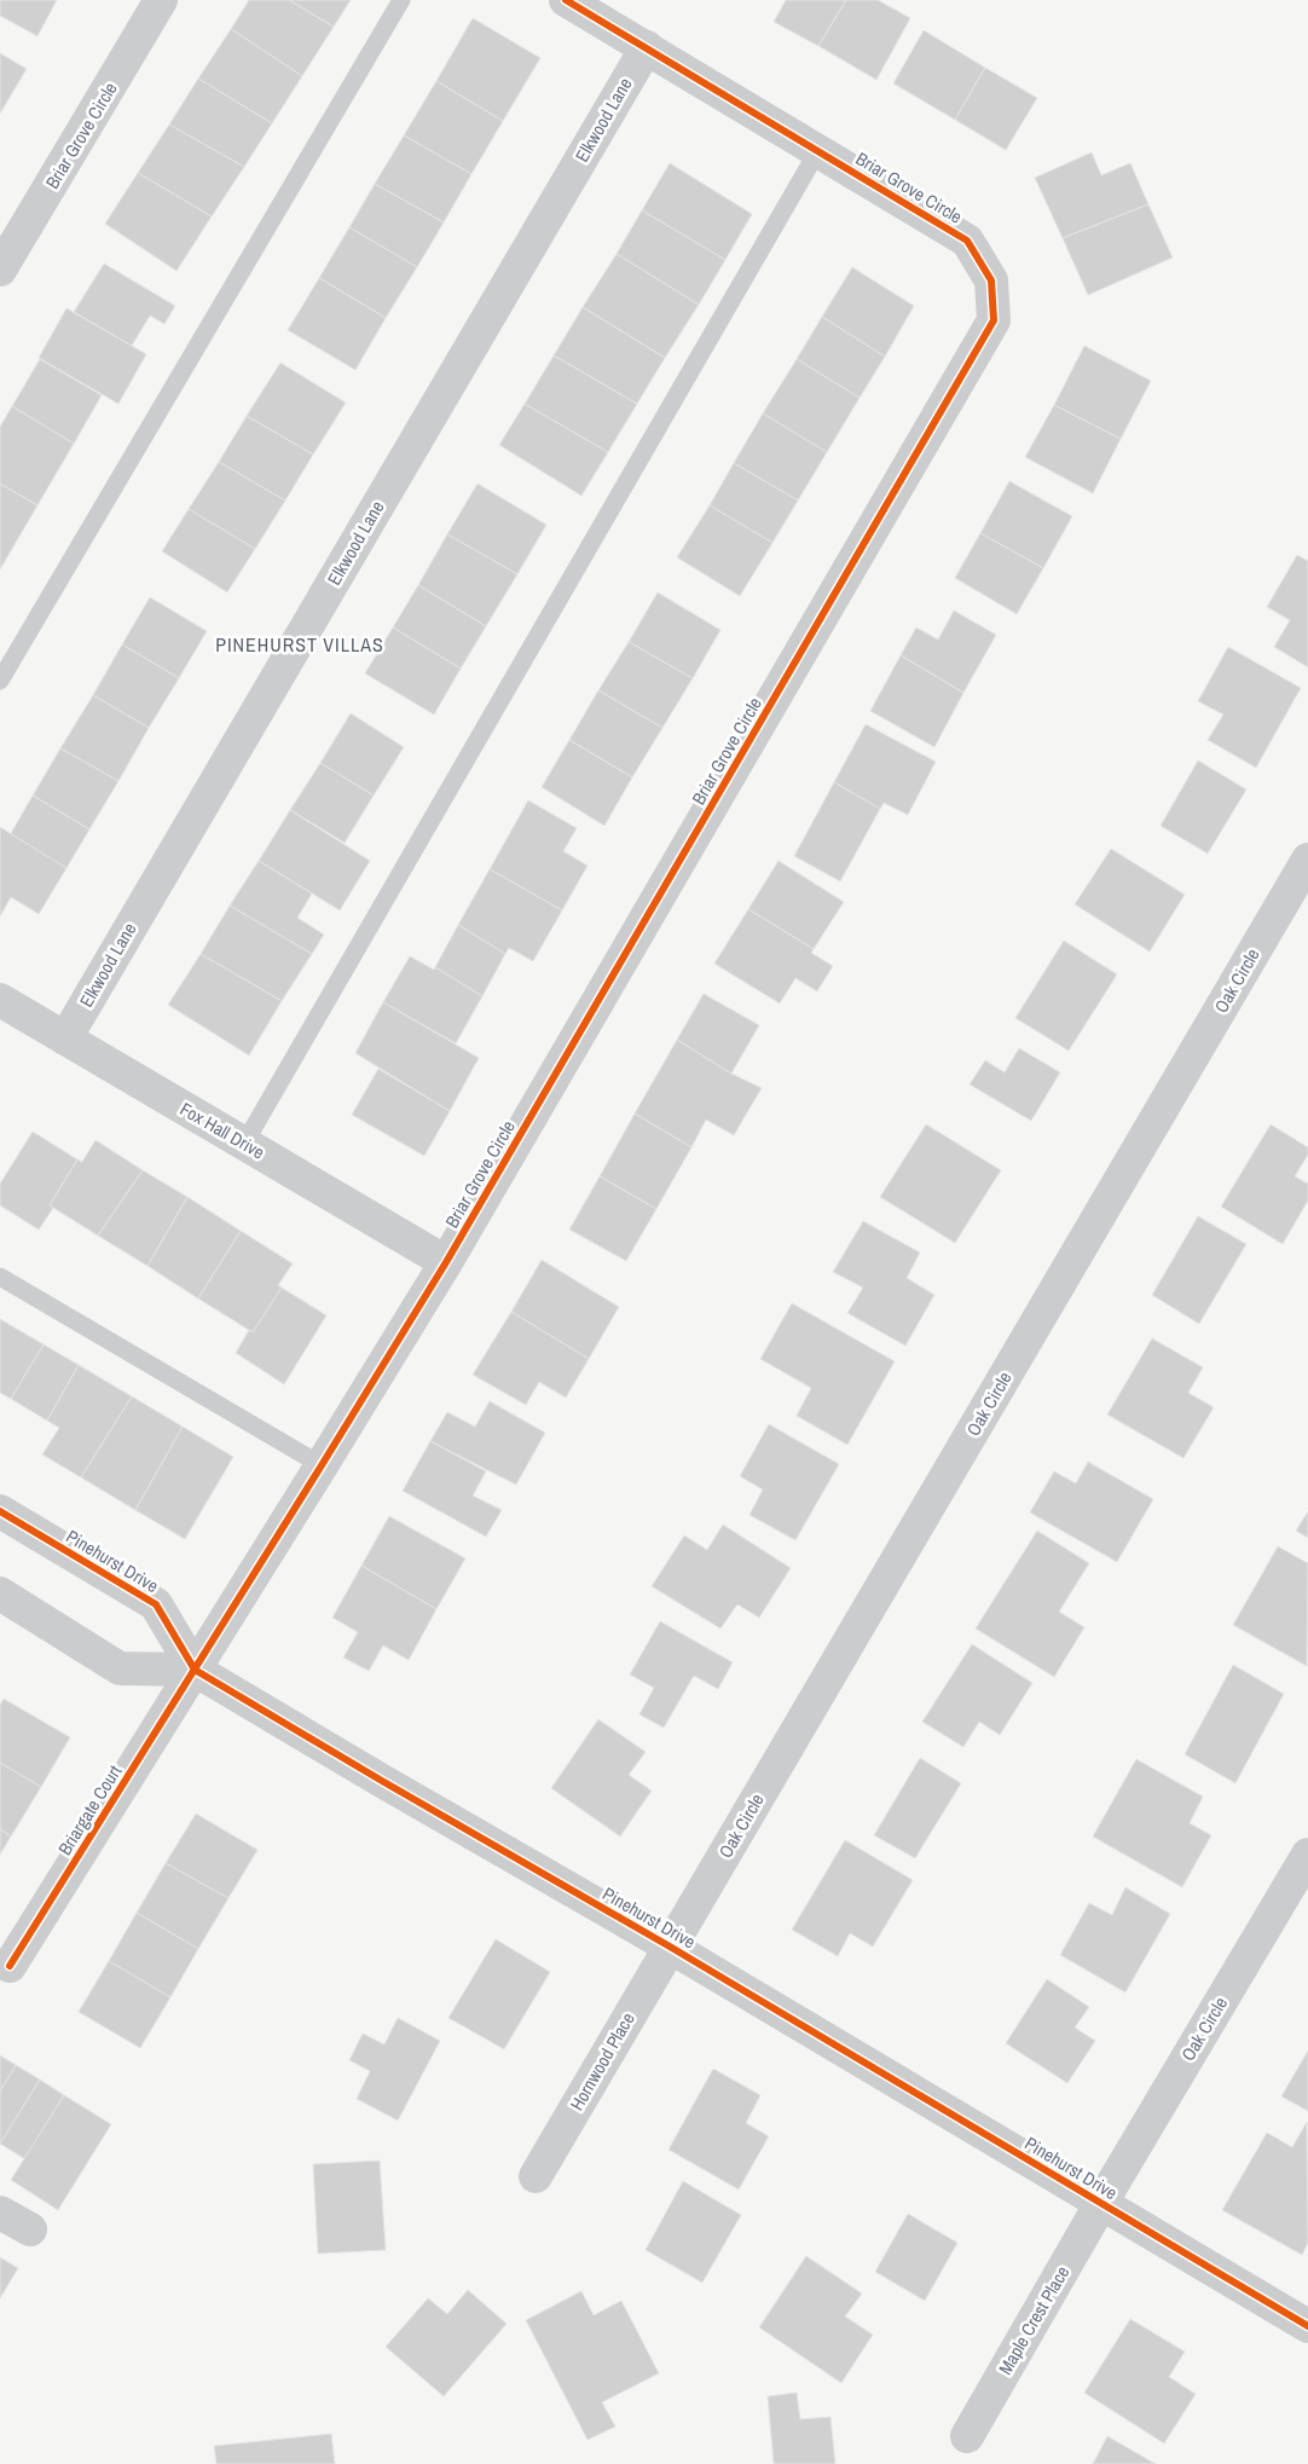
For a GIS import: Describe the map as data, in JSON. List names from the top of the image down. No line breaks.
{"streets":{"street":["Elkwood Lane","Briar Grove Circle","Oak Circle","Fox Hall Drive","Pinehurst Drive","Briargate Court","Hornwood Place","Maple Crest Place"]},"crossings":[["Elkwood Lane","Briar Grove Circle"],["Elkwood Lane","Fox Hall Drive"],["Briar Grove Circle","Fox Hall Drive"],["Briar Grove Circle","Pinehurst Drive"],["Briar Grove Circle","Briargate Court"],["Oak Circle","Pinehurst Drive"],["Oak Circle","Hornwood Place"],["Oak Circle","Maple Crest Place"],["Pinehurst Drive","Briargate Court"],["Pinehurst Drive","Hornwood Place"],["Pinehurst Drive","Maple Crest Place"]],"districts":["PINEHURST VILLAS"]}
